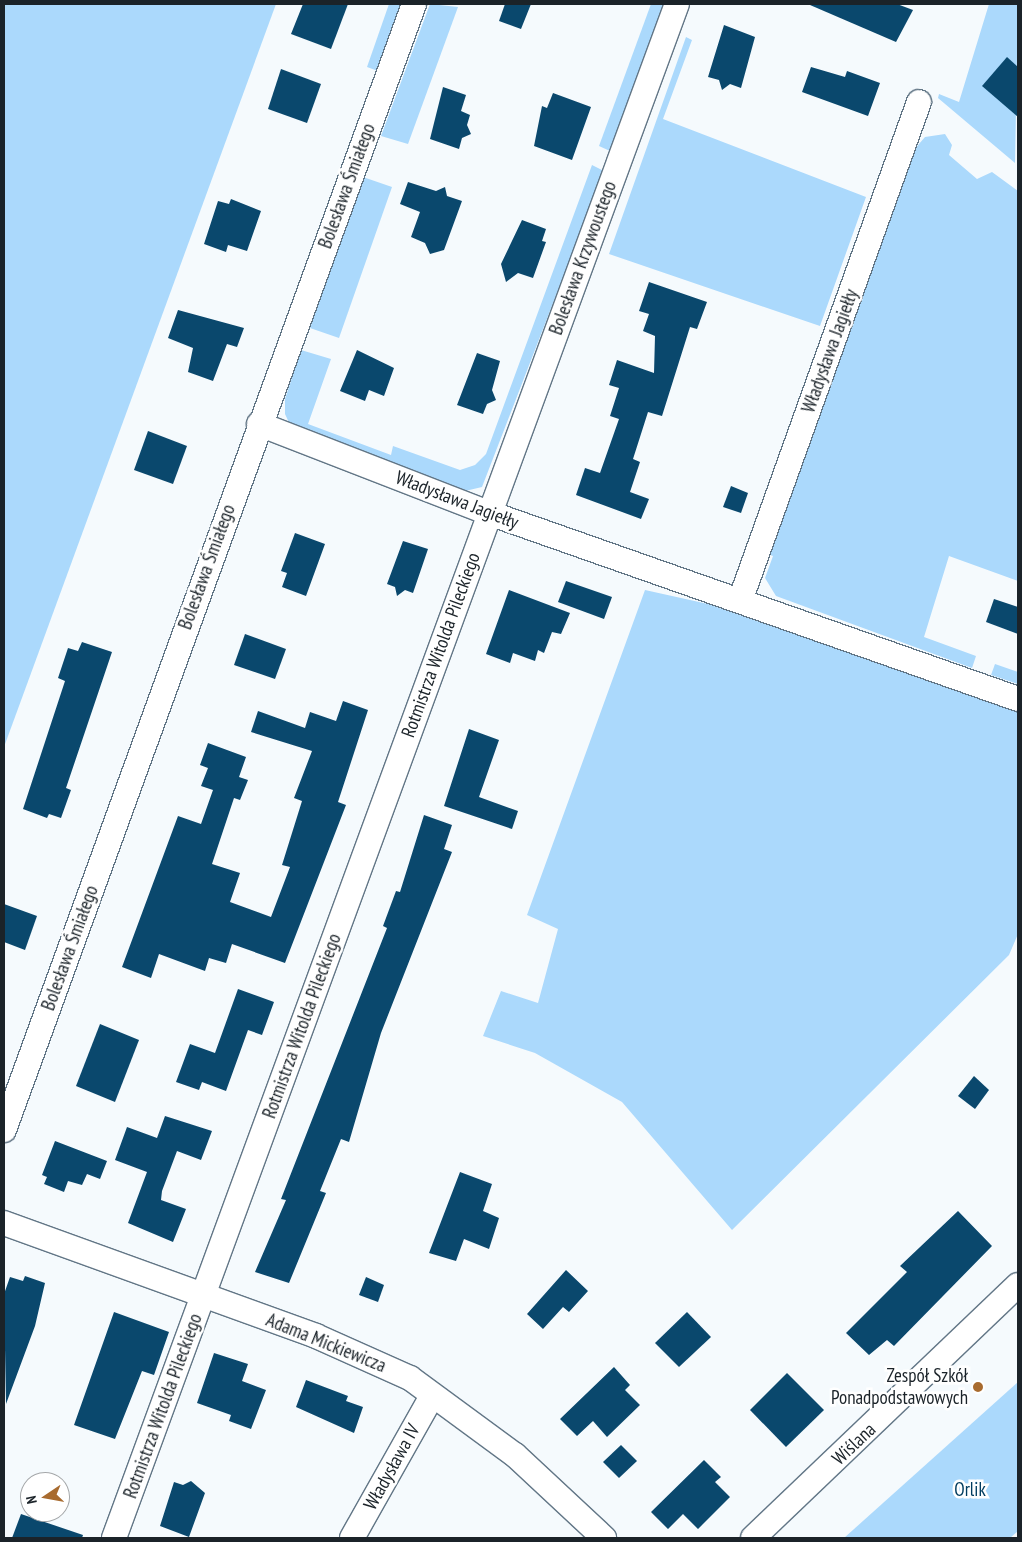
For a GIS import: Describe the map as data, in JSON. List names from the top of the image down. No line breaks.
{"streets":{"street":["Bolesława Śmiałego","Bolesława Krzywoustego","Władysława Jagiełły","Rotmistrza Witolda Pileckiego","Adama Mickiewicza","Wiślana","Władysława IV"]},"crossings":[["Bolesława Śmiałego","Władysława Jagiełły"],["Bolesława Krzywoustego","Władysława Jagiełły"],["Bolesława Krzywoustego","Rotmistrza Witolda Pileckiego"],["Władysława Jagiełły","Rotmistrza Witolda Pileckiego"],["Rotmistrza Witolda Pileckiego","Adama Mickiewicza"],["Adama Mickiewicza","Władysława IV"]],"parks":["Orlik"],"places":["Zespół Szkół Ponadpodstawowych"],"north":"left"}
